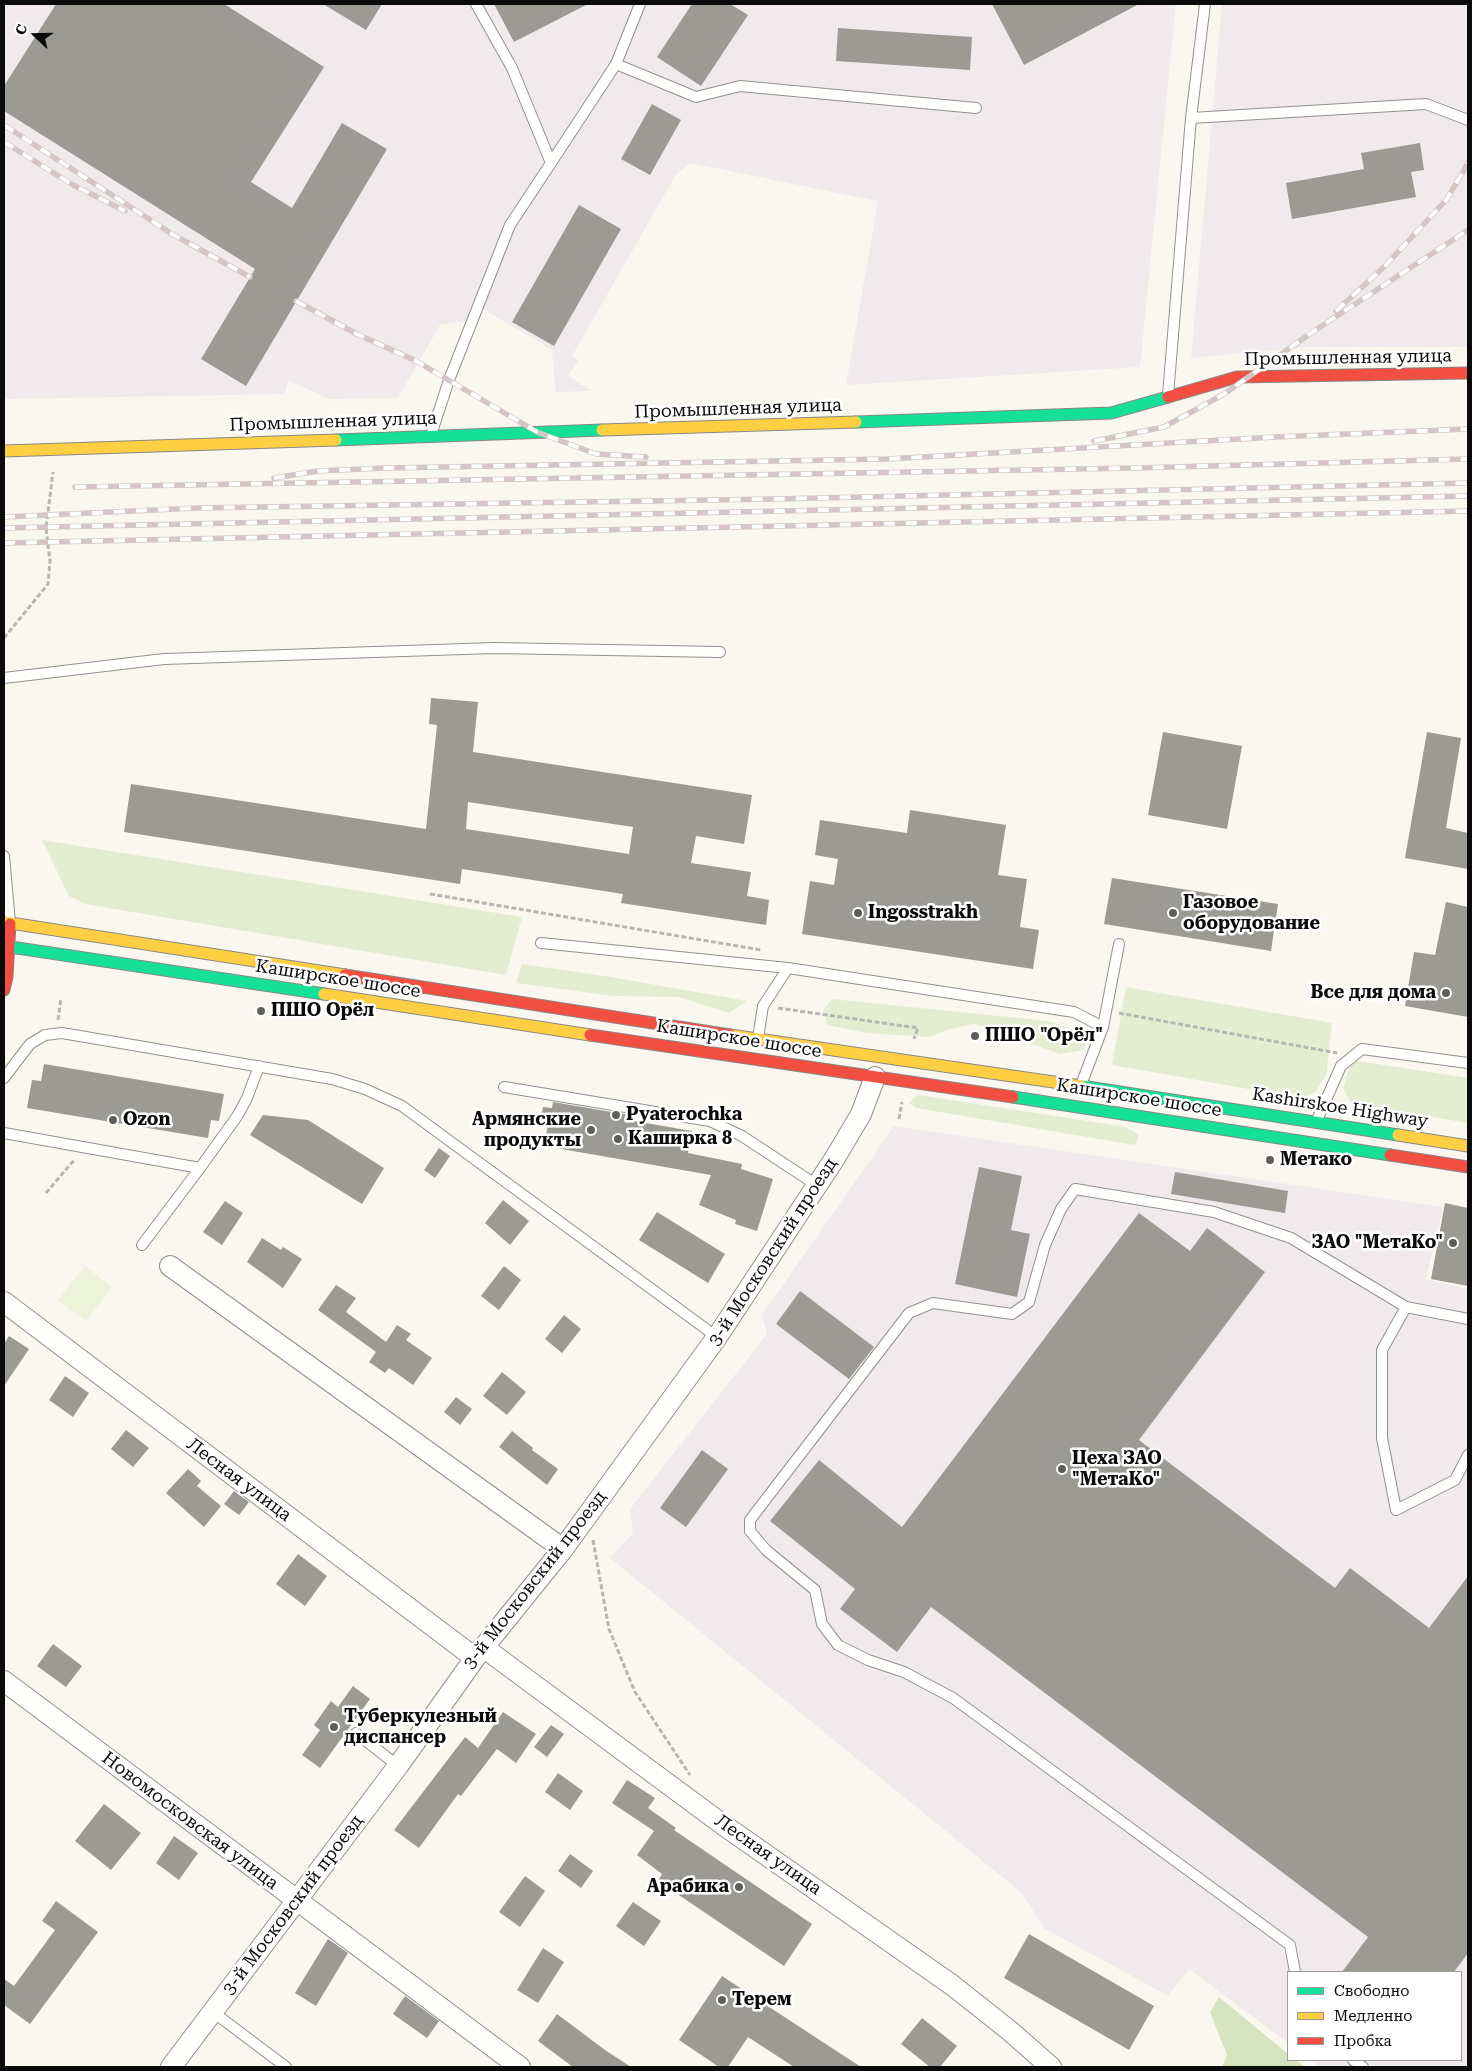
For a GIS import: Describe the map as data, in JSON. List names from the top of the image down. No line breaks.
{"streets":{"main road":["Промышленная улица","Каширское шоссе","Kashirskoe Highway"],"street":["3-й Московский проезд","Лесная улица","Новомосковская улица"]},"crossings":[["Каширское шоссе","Kashirskoe Highway"],["Каширское шоссе","3-й Московский проезд"],["3-й Московский проезд","Лесная улица"],["3-й Московский проезд","Новомосковская улица"]],"places":["Ingosstrakh","Газовое оборудование","Все для дома","ПШО Орёл","ПШО \"Орёл\"","Pyaterochka","Ozon","Армянские продукты","Каширка 8","Метако","ЗАО \"МетаКо\"","Цеха ЗАО \"МетаКо\"","Туберкулезный диспансер","Арабика","Терем"],"legend":["Свободно","Медленно","Пробка"],"north":"left"}
